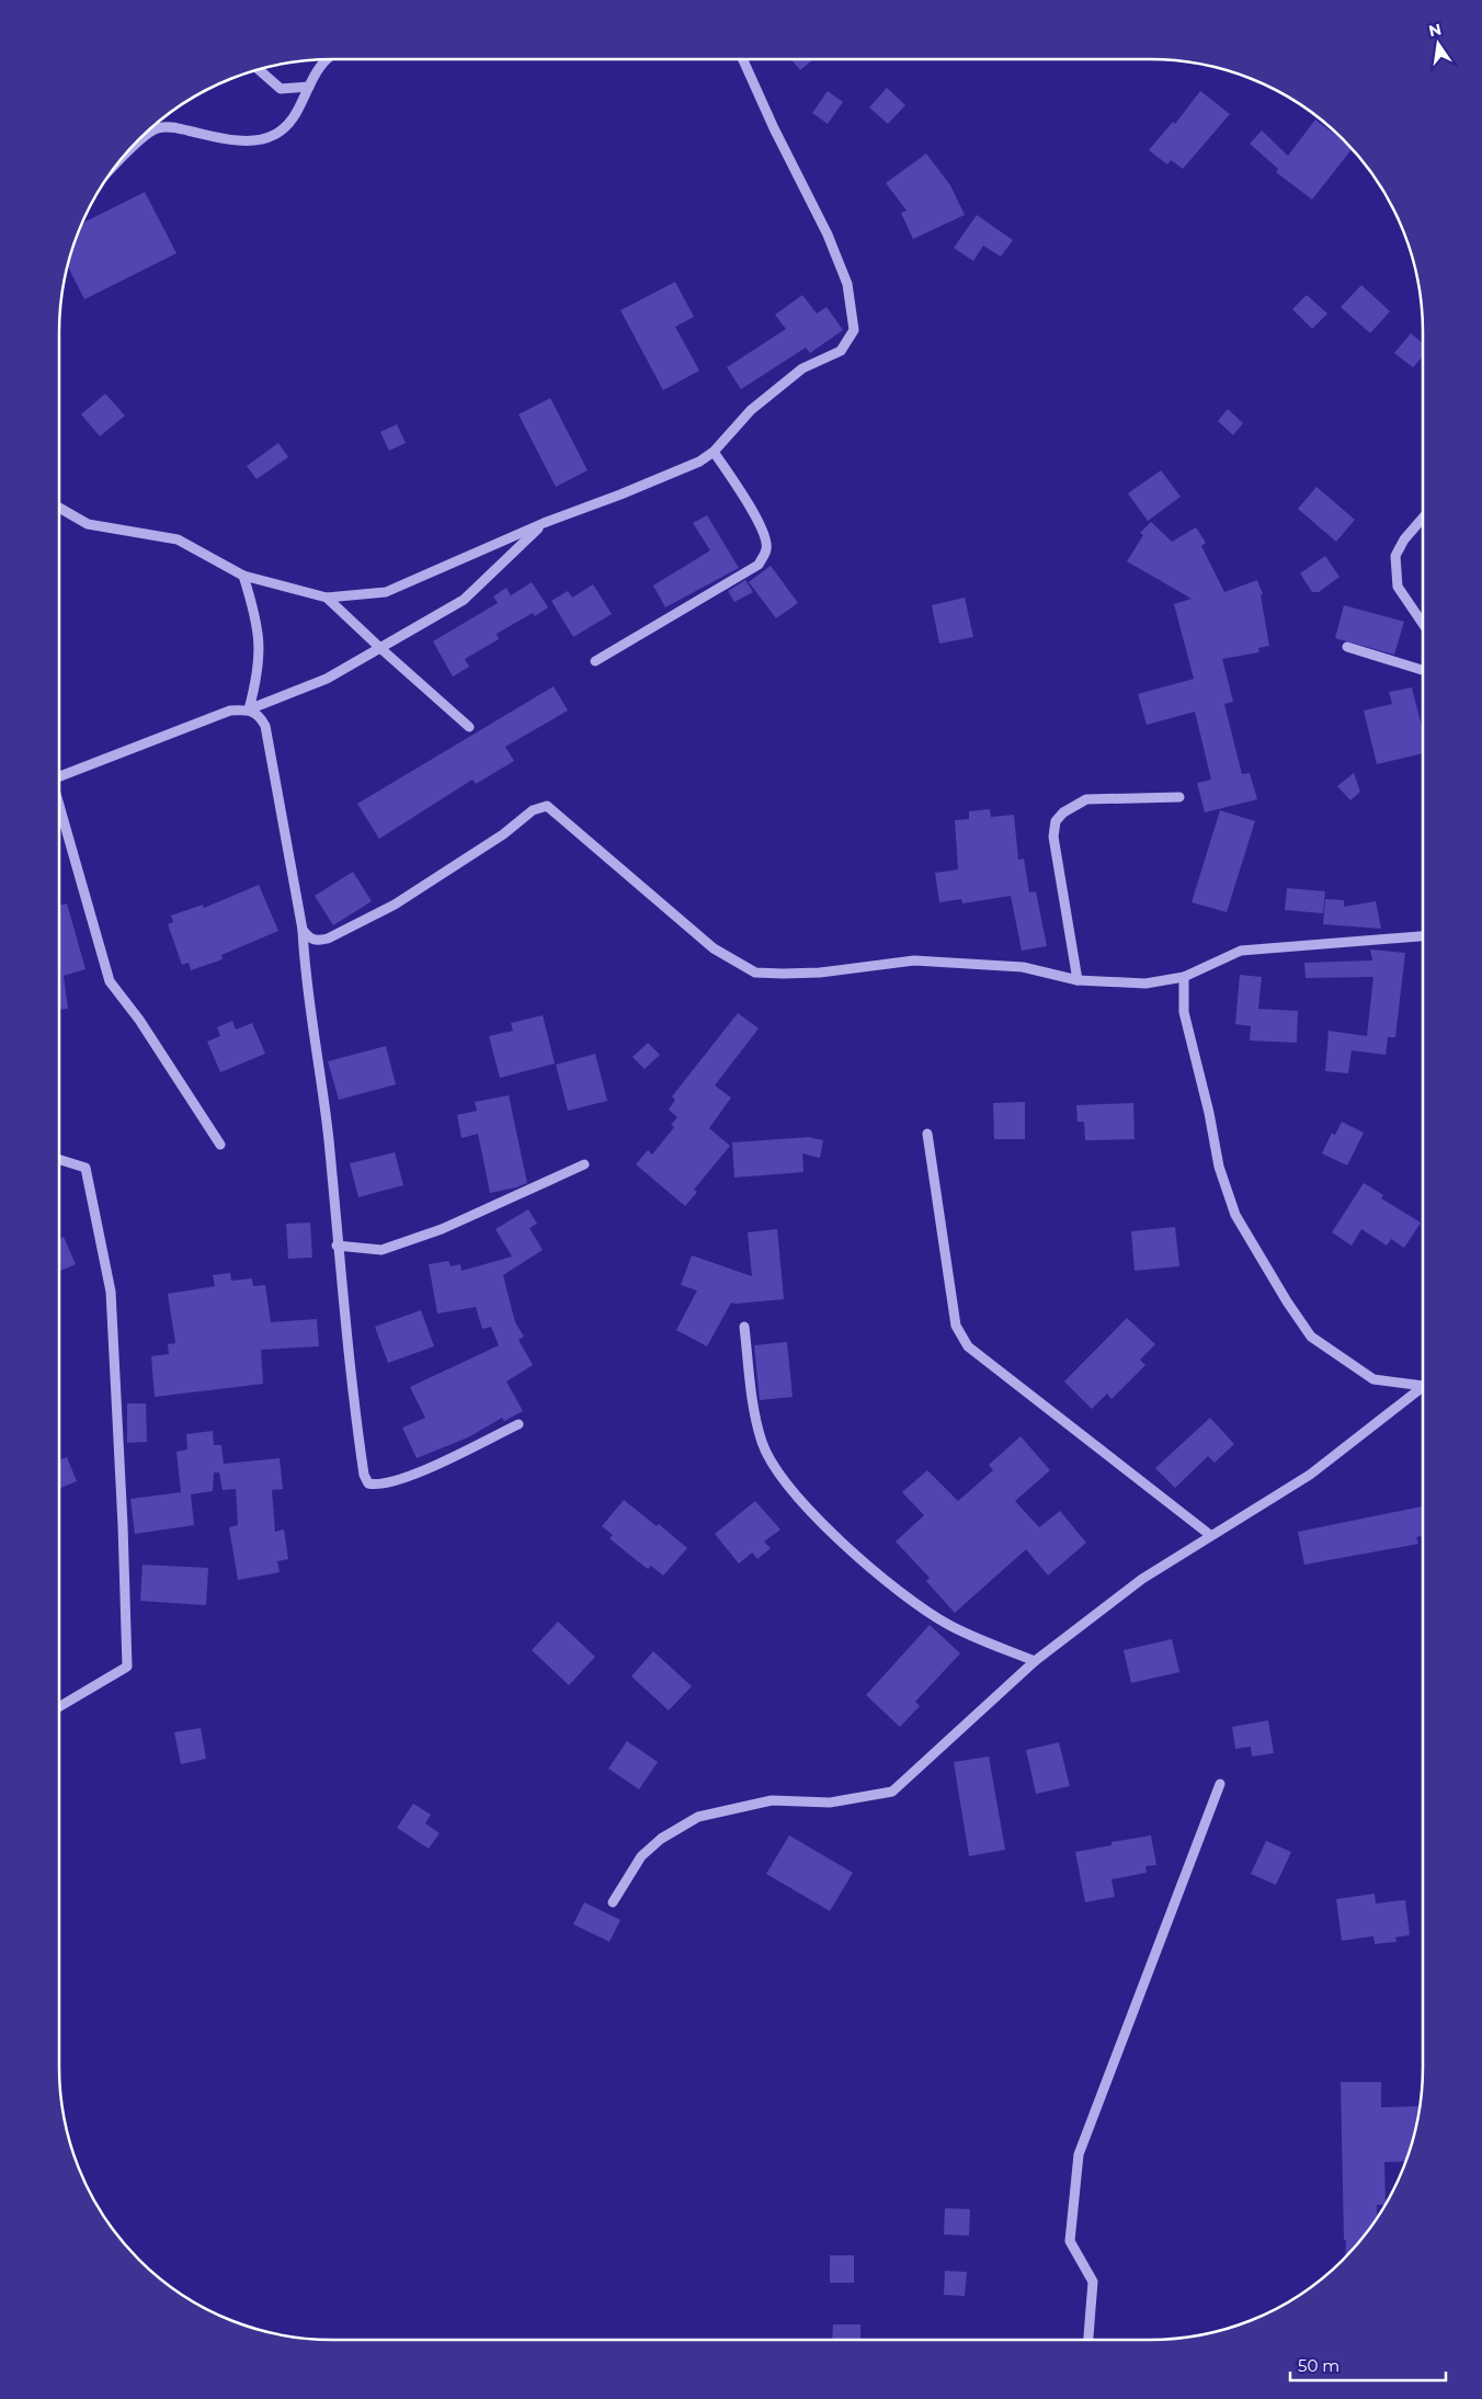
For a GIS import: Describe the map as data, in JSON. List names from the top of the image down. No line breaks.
{"scale_bar":"50 m","north":"top"}
